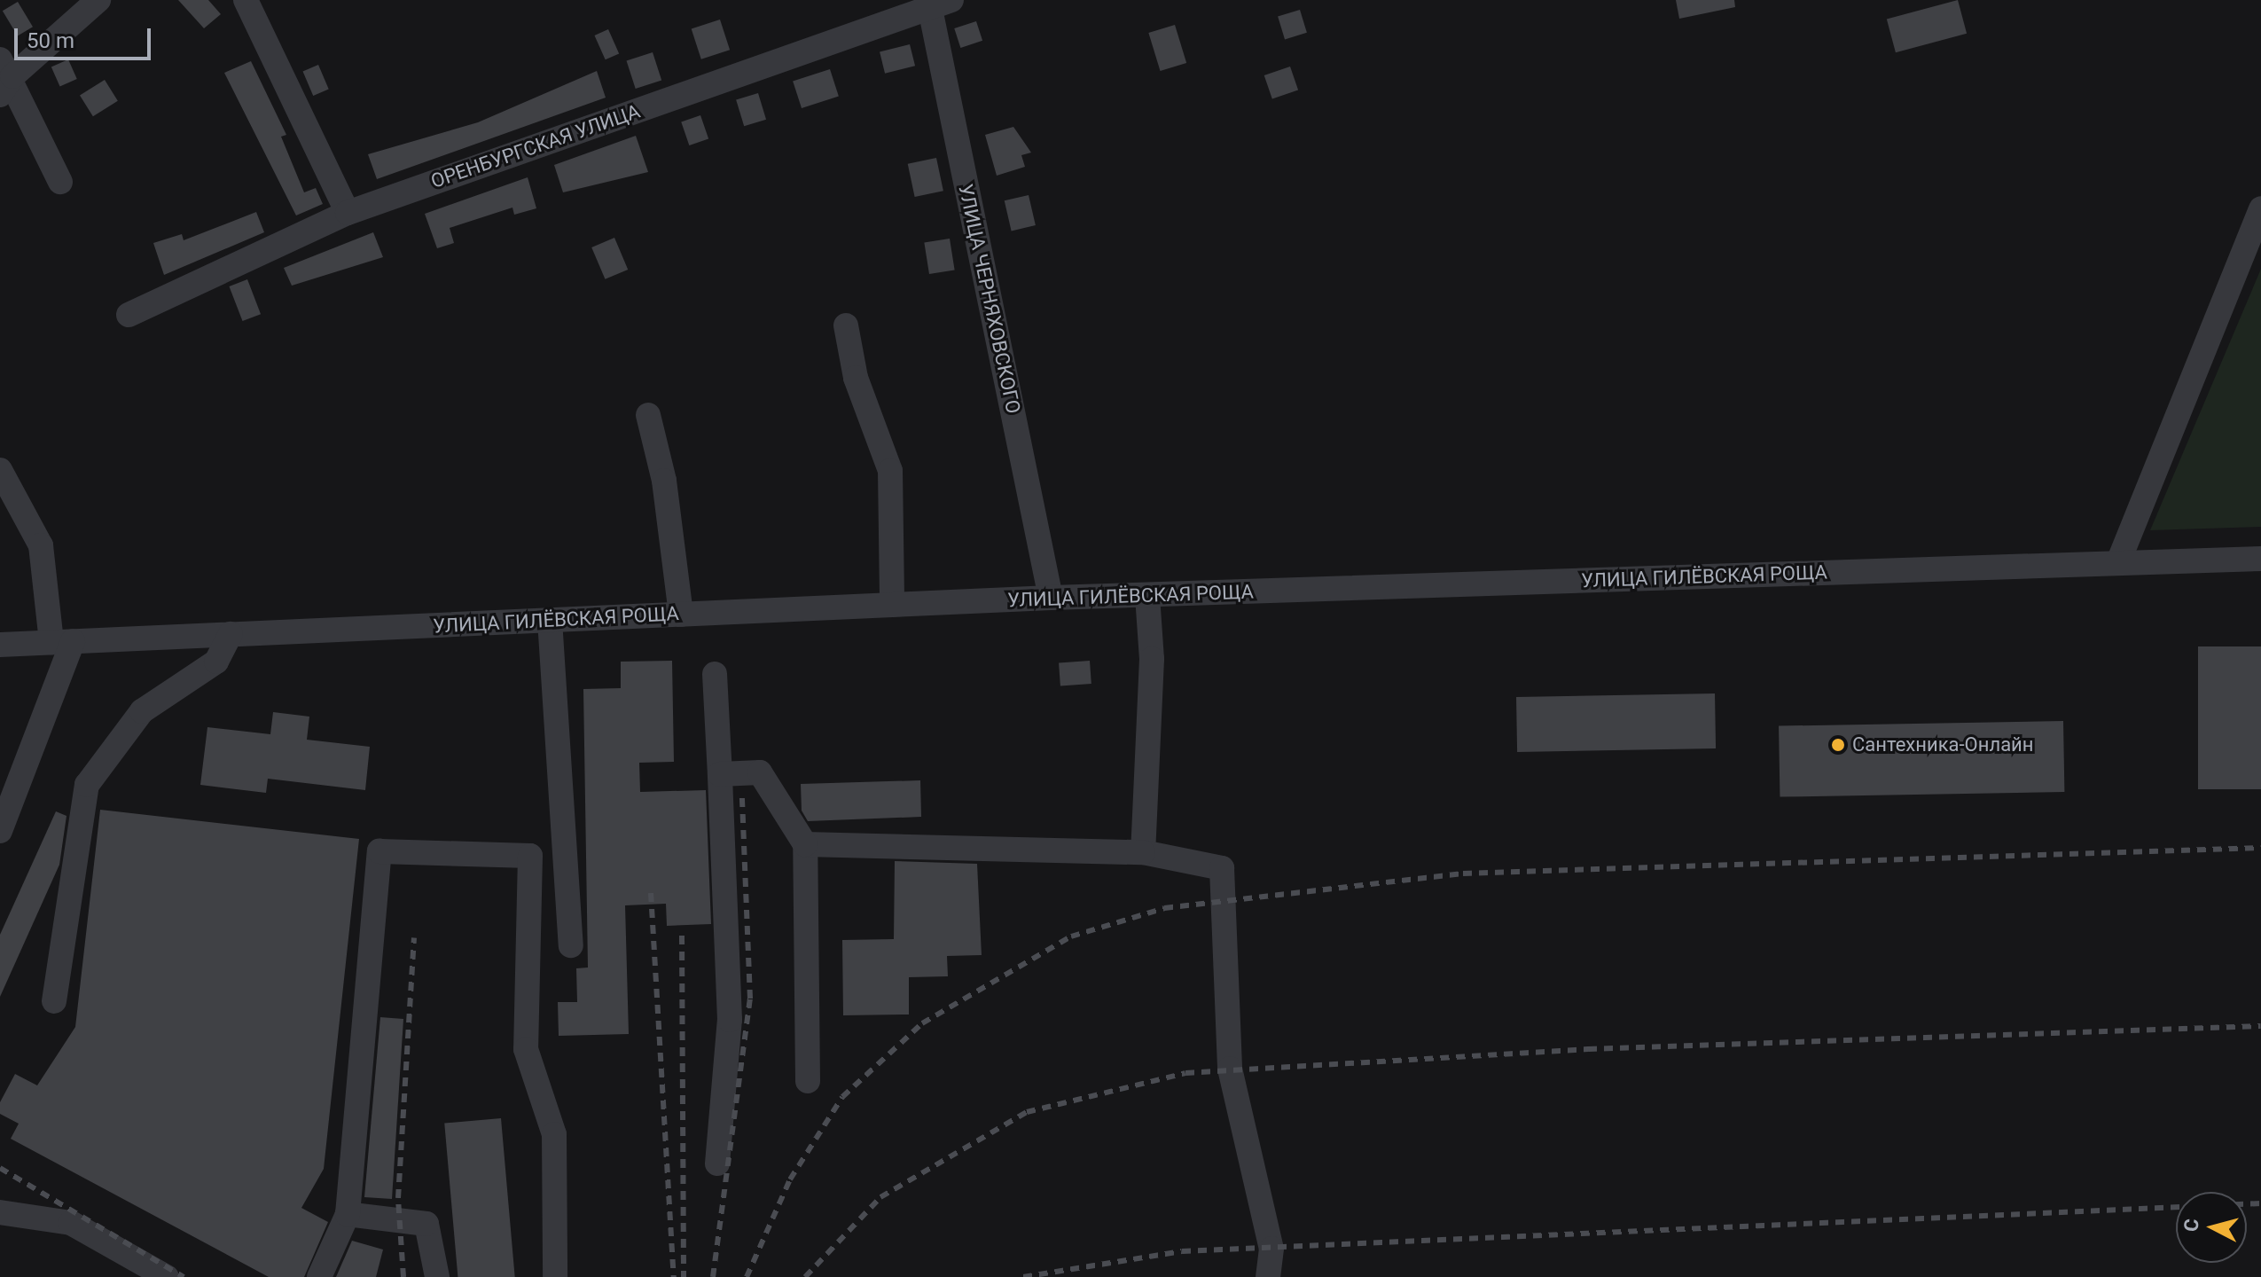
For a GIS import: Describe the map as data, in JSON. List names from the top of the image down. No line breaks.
{"streets":{"street":["ОРЕНБУРГСКАЯ УЛИЦА","УЛИЦА ЧЕРНЯХОВСКОГО","УЛИЦА ГИЛЁВСКАЯ РОЩА"]},"crossings":[["ОРЕНБУРГСКАЯ УЛИЦА","УЛИЦА ЧЕРНЯХОВСКОГО"],["УЛИЦА ЧЕРНЯХОВСКОГО","УЛИЦА ГИЛЁВСКАЯ РОЩА"]],"places":["Сантехника-Онлайн"],"scale_bar":"50 m","north":"left"}
